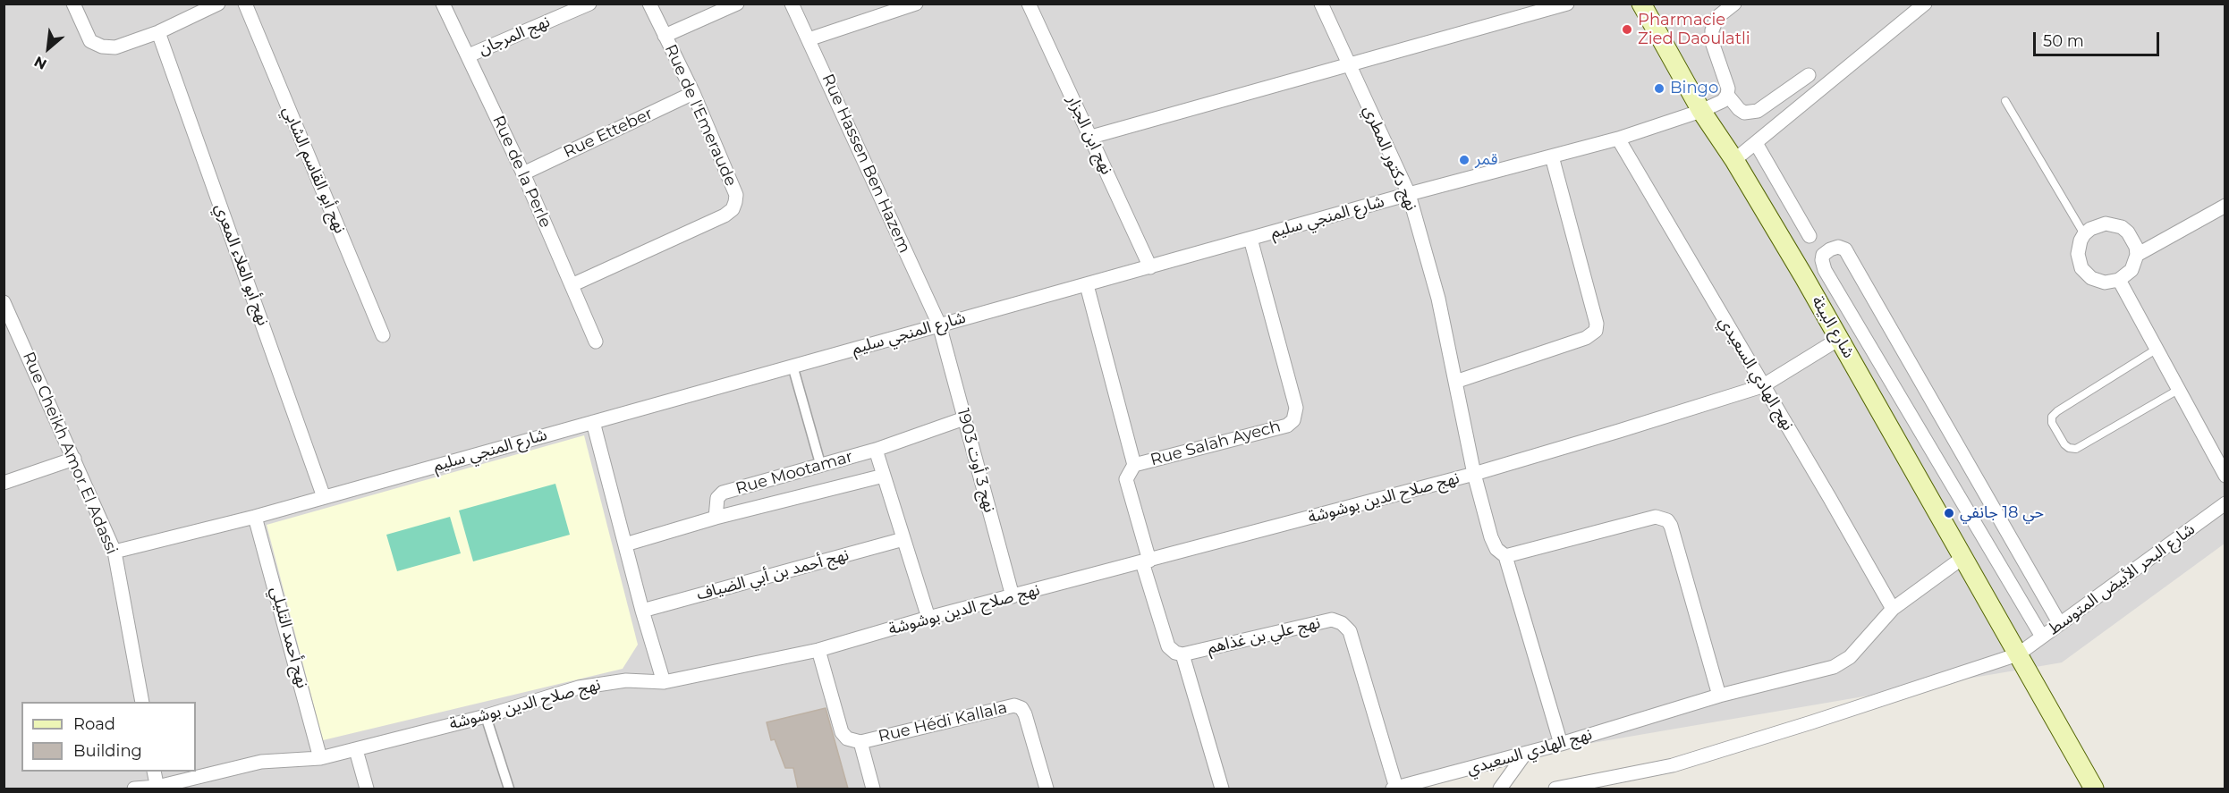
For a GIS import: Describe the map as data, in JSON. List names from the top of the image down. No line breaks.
{"streets":{"main road":["شارع البيئة"],"street":["نهج المرجان","Rue de l'Emeraude","Rue Etteber","نهج ابن الجزار","نهج دكتور المطري","Rue Hassen Ben Hazem","نهج أبو القاسم الشابي","Rue de la Perle","شارع المنجي سليم","نهج أبو العلاء المعري","نهج الهادي السعيدي","Rue Salah Ayech","Rue Cheikh Amor El Adassi","نهج 3 أوت 1903","Rue Mootamar","نهج صلاح الدين بوشوشة","نهج أحمد بن أبي الضياف","شارع البحر الأبيض المتوسط","نهج علي بن غذاهم","نهج أحمد التليلي","Rue Hédi Kallala"]},"crossings":[["نهج المرجان","Rue de la Perle"],["Rue de l'Emeraude","Rue Etteber"],["Rue de l'Emeraude","Rue de la Perle"],["Rue Etteber","Rue de la Perle"],["نهج ابن الجزار","شارع المنجي سليم"],["نهج دكتور المطري","شارع المنجي سليم"],["نهج دكتور المطري","نهج الهادي السعيدي"],["نهج دكتور المطري","نهج صلاح الدين بوشوشة"],["Rue Hassen Ben Hazem","شارع المنجي سليم"],["Rue Hassen Ben Hazem","نهج 3 أوت 1903"],["شارع المنجي سليم","نهج أبو العلاء المعري"],["شارع المنجي سليم","شارع البيئة"],["شارع المنجي سليم","نهج الهادي السعيدي"],["شارع المنجي سليم","Rue Salah Ayech"],["شارع المنجي سليم","Rue Cheikh Amor El Adassi"],["شارع المنجي سليم","نهج 3 أوت 1903"],["شارع المنجي سليم","نهج أحمد التليلي"],["شارع البيئة","نهج الهادي السعيدي"],["شارع البيئة","نهج صلاح الدين بوشوشة"],["شارع البيئة","شارع البحر الأبيض المتوسط"],["نهج الهادي السعيدي","نهج صلاح الدين بوشوشة"],["نهج الهادي السعيدي","نهج علي بن غذاهم"],["نهج 3 أوت 1903","Rue Mootamar"],["نهج 3 أوت 1903","نهج صلاح الدين بوشوشة"],["نهج صلاح الدين بوشوشة","نهج أحمد التليلي"]],"places":["Pharmacie Zied Daoulatli","Bingo","قمر","حي 18 جانفي"],"legend":["Road","Building"],"scale_bar":"50 m","north":"bottom left"}
